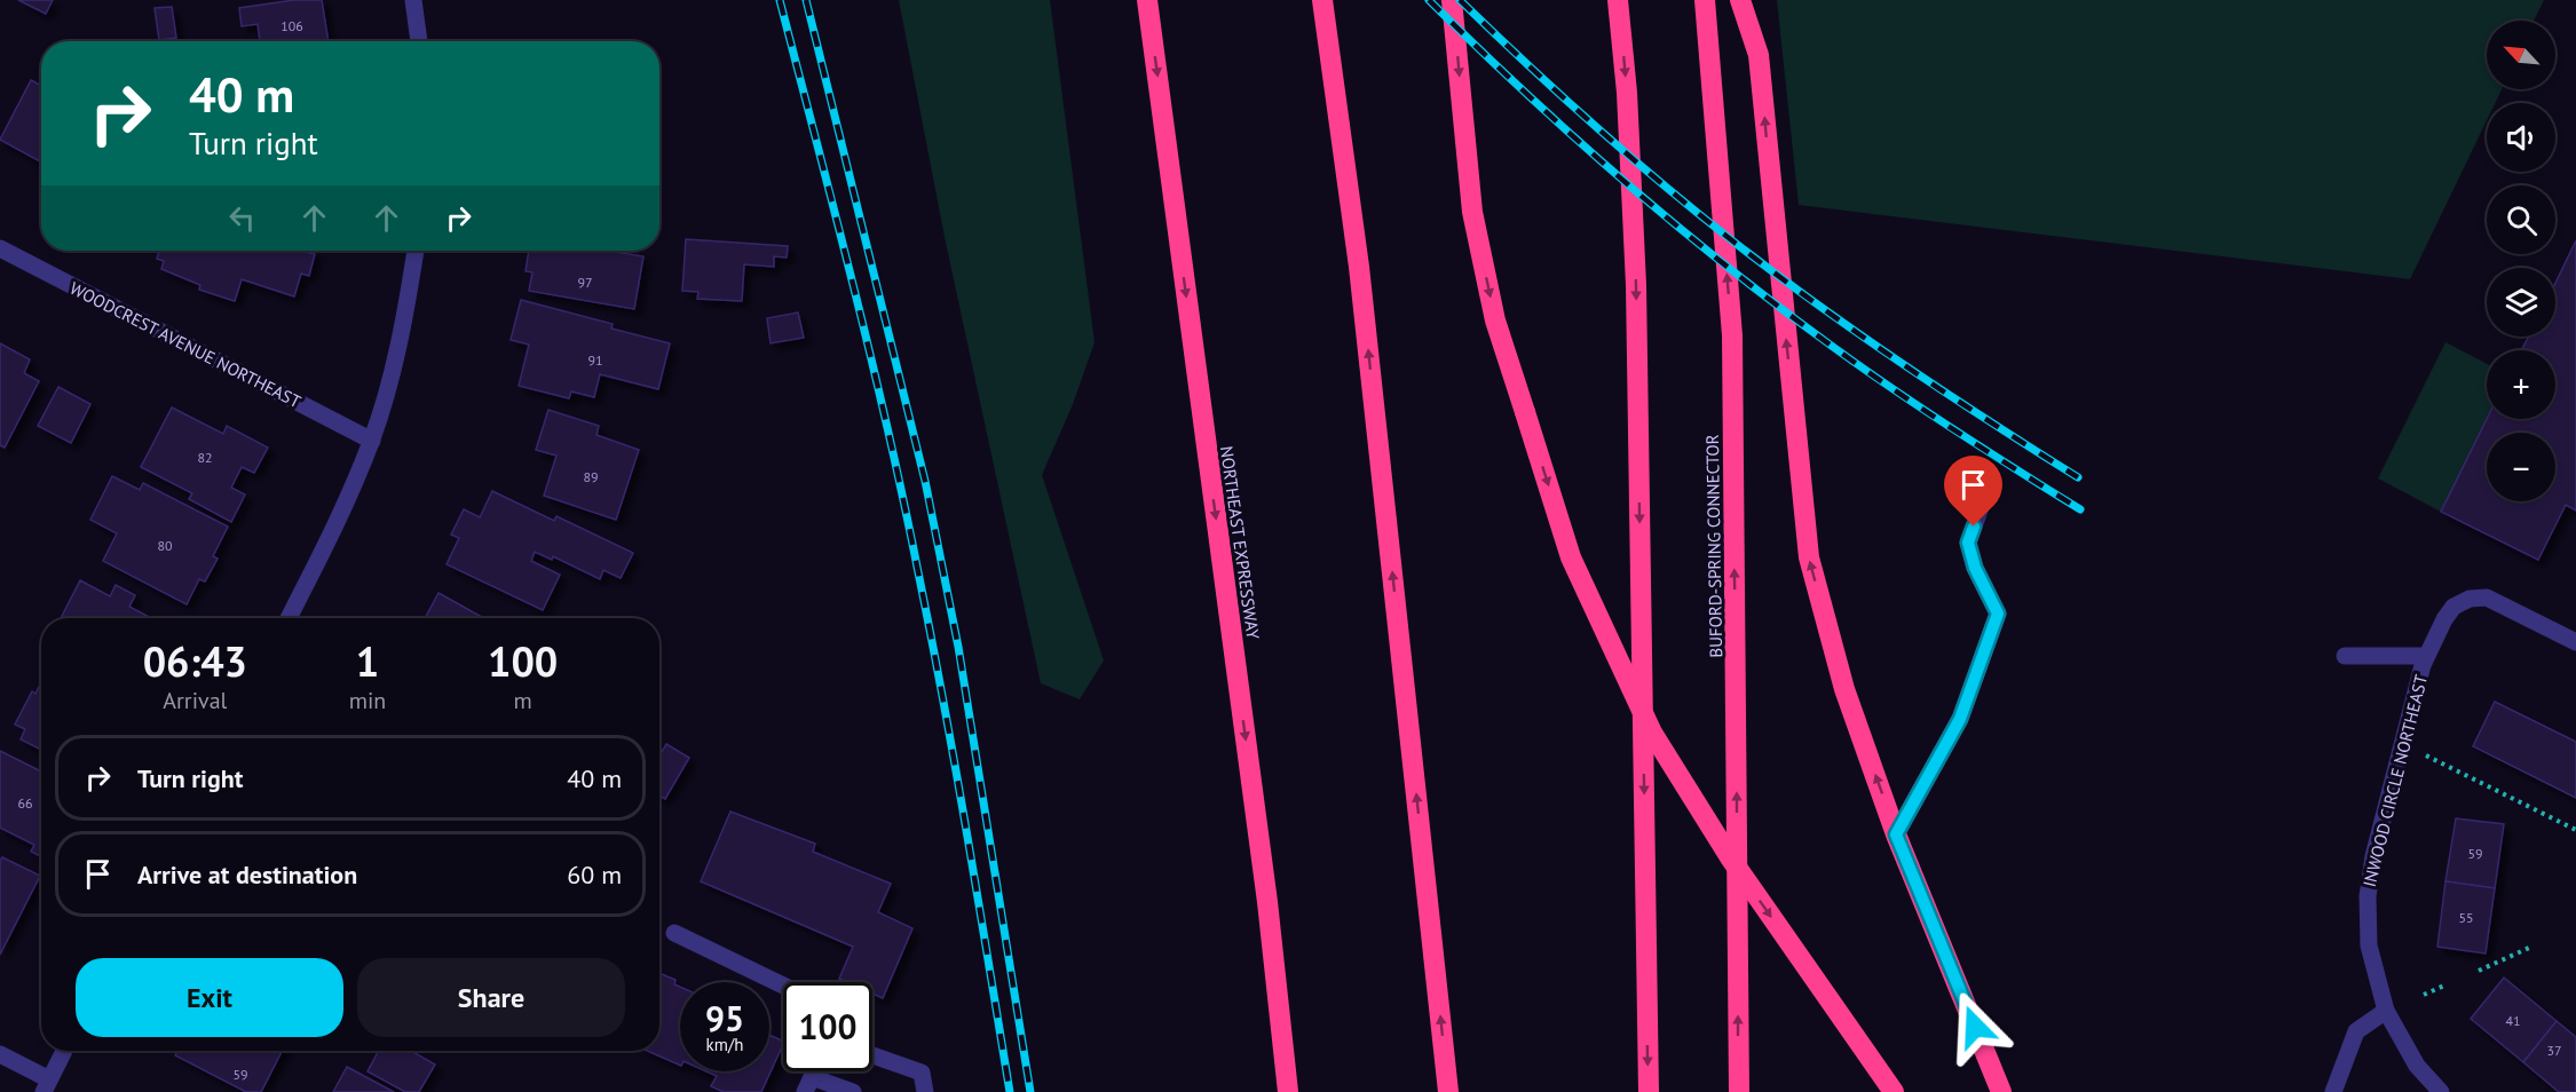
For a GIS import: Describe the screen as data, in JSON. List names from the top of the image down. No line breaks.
{"streets":{"highway":["NORTHEAST EXPRESSWAY","BUFORD-SPRING CONNECTOR"],"street":["WOODCREST AVENUE NORTHEAST","INWOOD CIRCLE NORTHEAST"]},"house_numbers":["106","97","91","82","89","80","66","59","55","41","37","59"],"north":"top left","page":{"map_buttons":["+","−"],"turn":["40 m","Turn right"],"eta":["06:43","Arrival","1","min","100","m"],"list":[{"name":"Turn right","value":"40 m"},{"name":"Arrive at destination","value":"60 m"}],"buttons":["Exit","Share"],"speed":"95 km/h","limit":"100"}}
